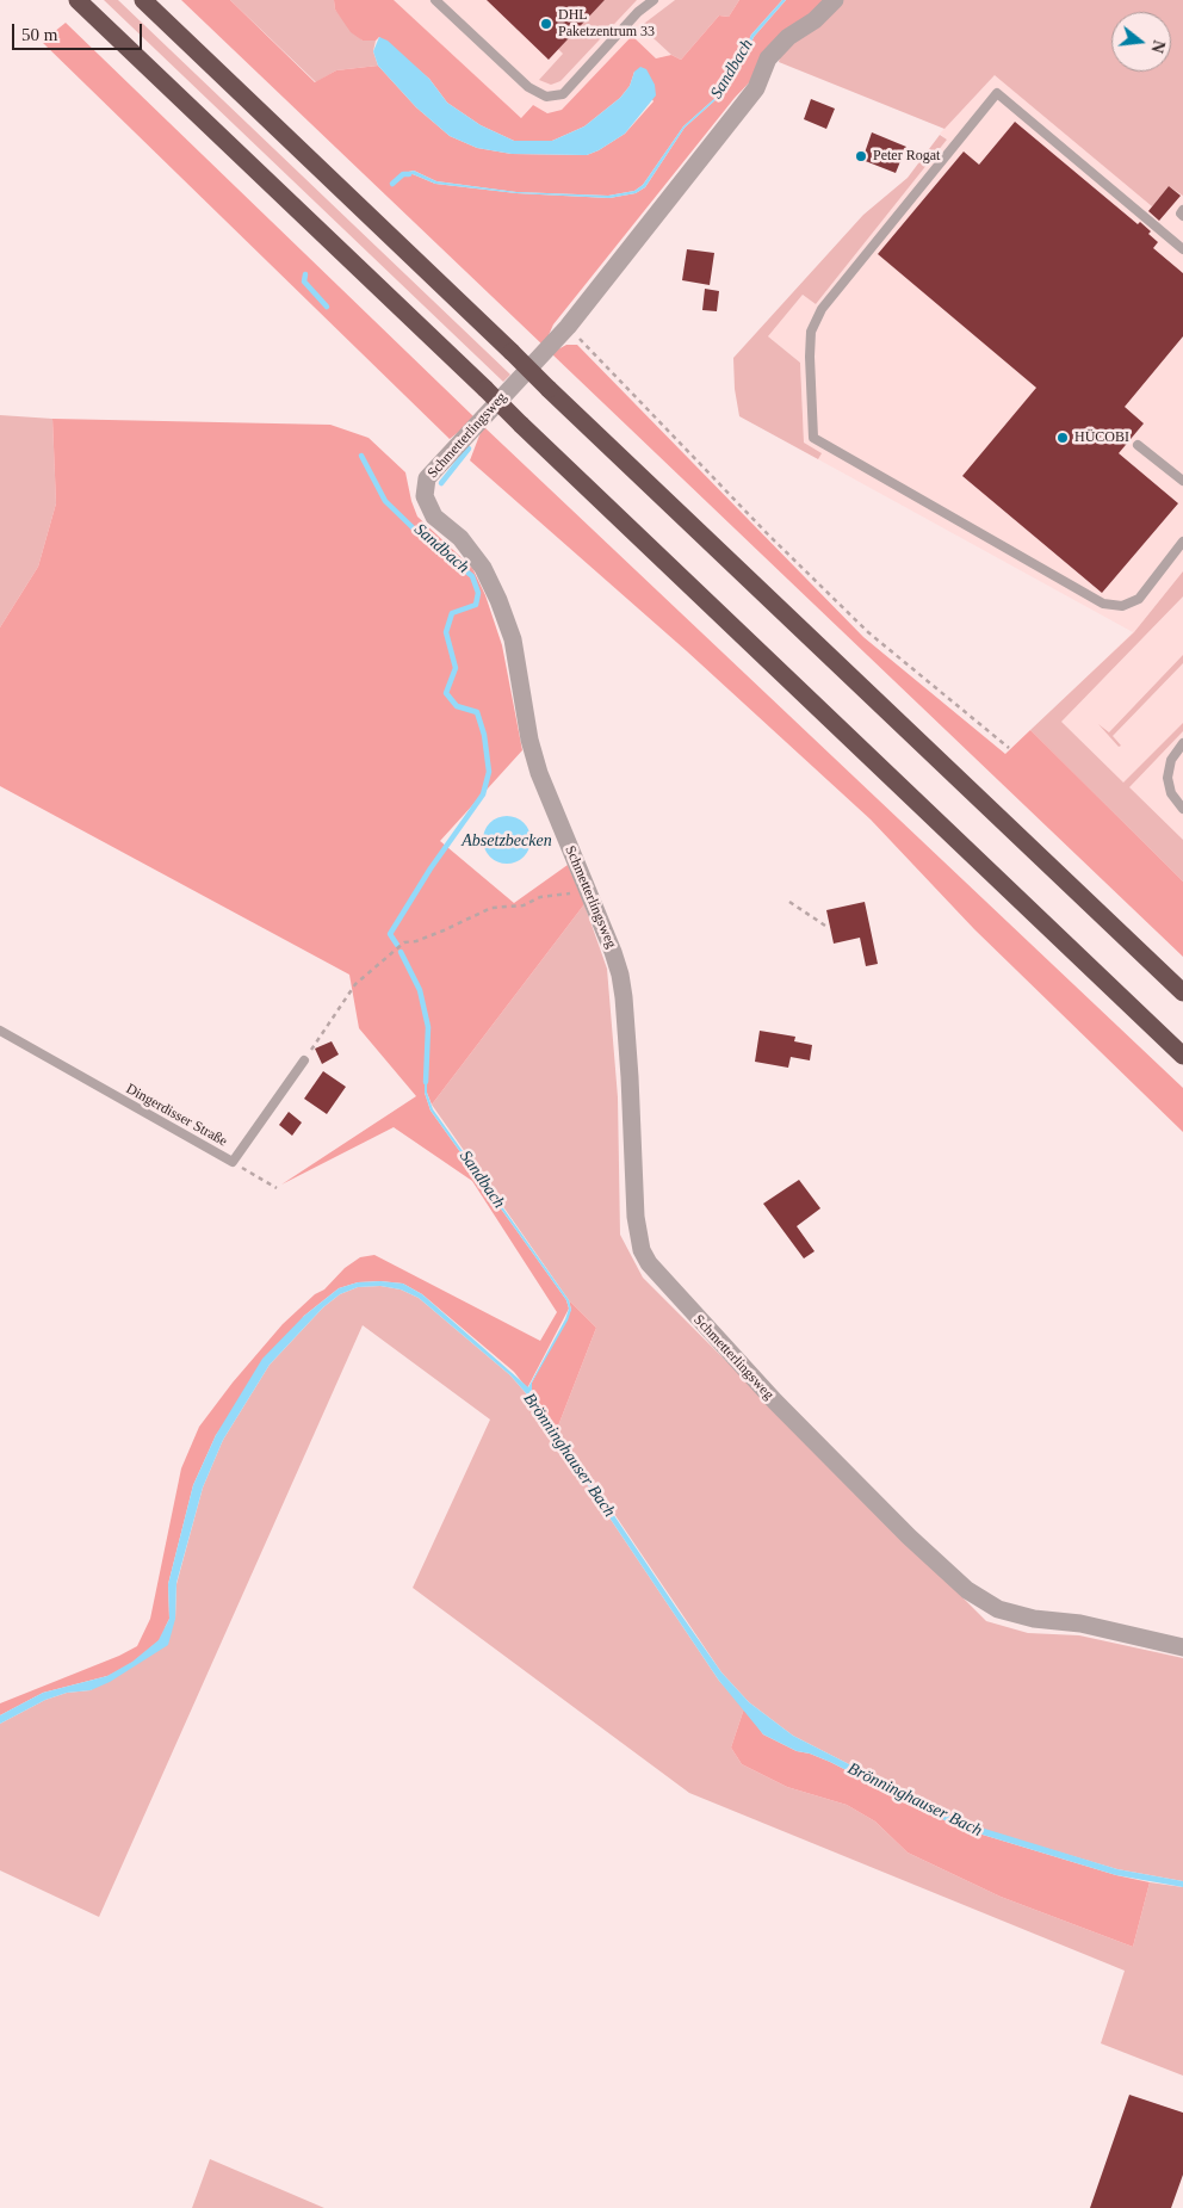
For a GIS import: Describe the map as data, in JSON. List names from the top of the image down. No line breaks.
{"streets":{"street":["Schmetterlingsweg"],"lane":["Dingerdisser Straße"]},"water":["Sandbach","Absetzbecken","Brönninghauser Bach"],"places":["DHL Paketzentrum 33","Peter Rogat","HÜCOBI"],"scale_bar":"50 m","north":"right"}
